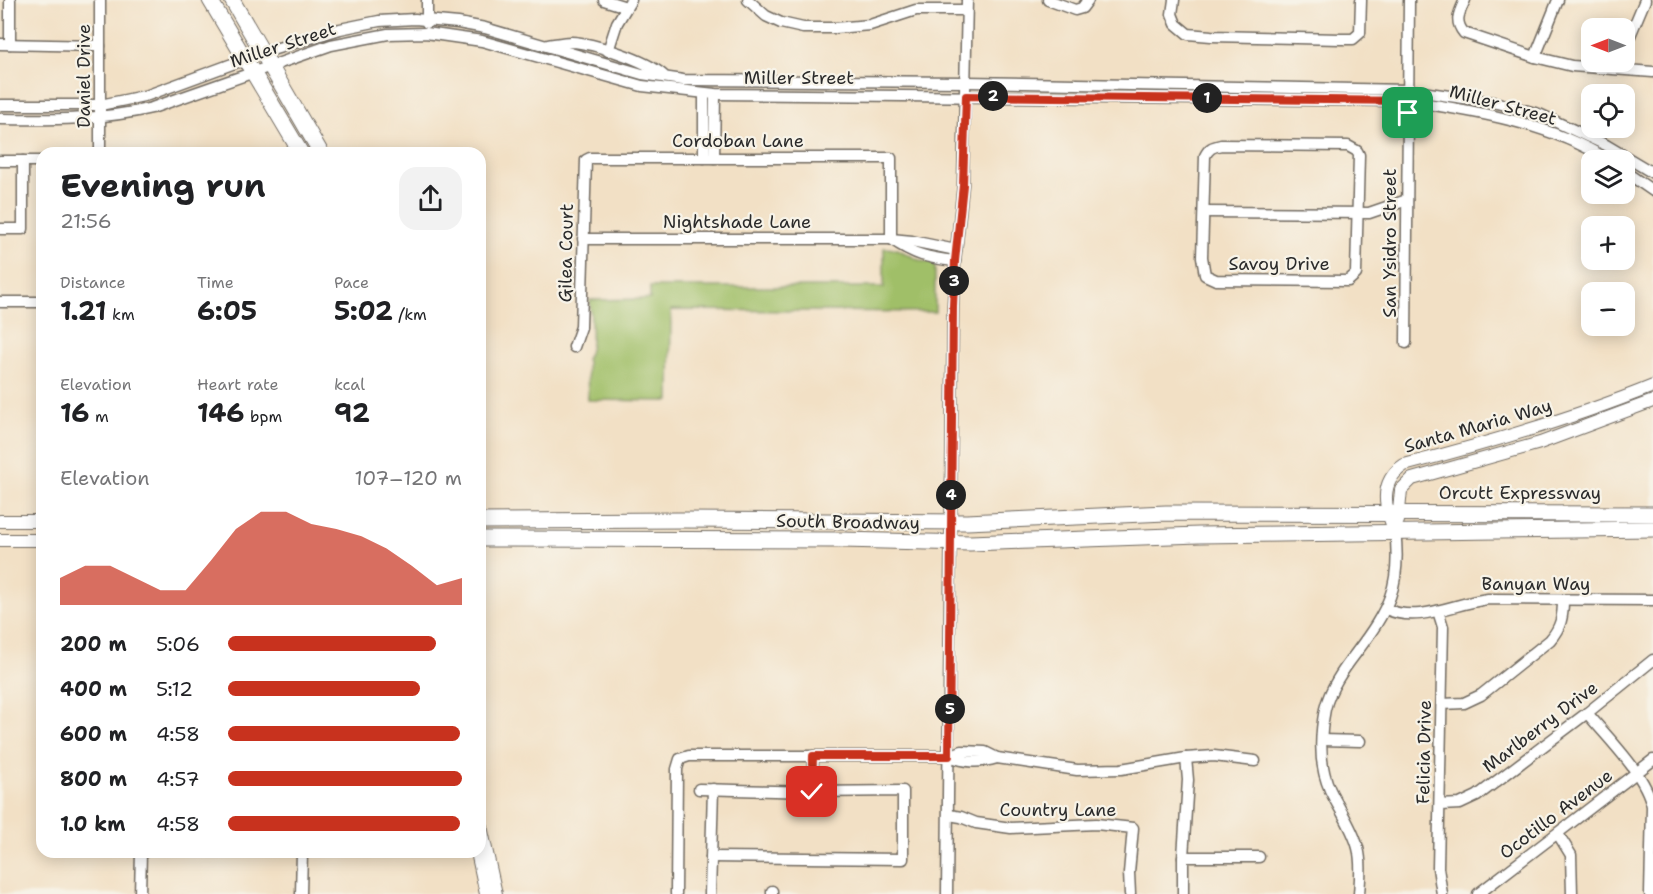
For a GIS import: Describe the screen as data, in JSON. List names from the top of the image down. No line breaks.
{"streets":{"highway":["Orcutt Expressway","South Broadway"],"main road":["Santa Maria Way"],"street":["Miller Street","Daniel Drive","Cordoban Lane","Nightshade Lane","San Ysidro Street","Gilea Court","Savoy Drive","Banyan Way","Marlberry Drive","Felicia Drive","Country Lane","Ocotillo Avenue"]},"crossings":[["Miller Street","Daniel Drive"],["Miller Street","San Ysidro Street"],["Cordoban Lane","Nightshade Lane"],["Cordoban Lane","Gilea Court"],["Nightshade Lane","Gilea Court"],["Santa Maria Way","Orcutt Expressway"],["Santa Maria Way","South Broadway"],["Orcutt Expressway","South Broadway"],["Banyan Way","Felicia Drive"],["Marlberry Drive","Felicia Drive"]],"north":"left","page":{"map_buttons":["+","−"],"pins":["2","1","3","4","5"],"heading":["Evening run","21:56"],"stats":[["Distance","1.21 km"],["Time","6:05"],["Pace","5:02 /km"],["Elevation","16 m"],["Heart rate","146 bpm"],["kcal","92"]],"chart":["Elevation","107–120 m"],"list":[{"name":"200 m","note":"5:06"},{"name":"400 m","note":"5:12"},{"name":"600 m","note":"4:58"},{"name":"800 m","note":"4:57"},{"name":"1.0 km","note":"4:58"}]}}
